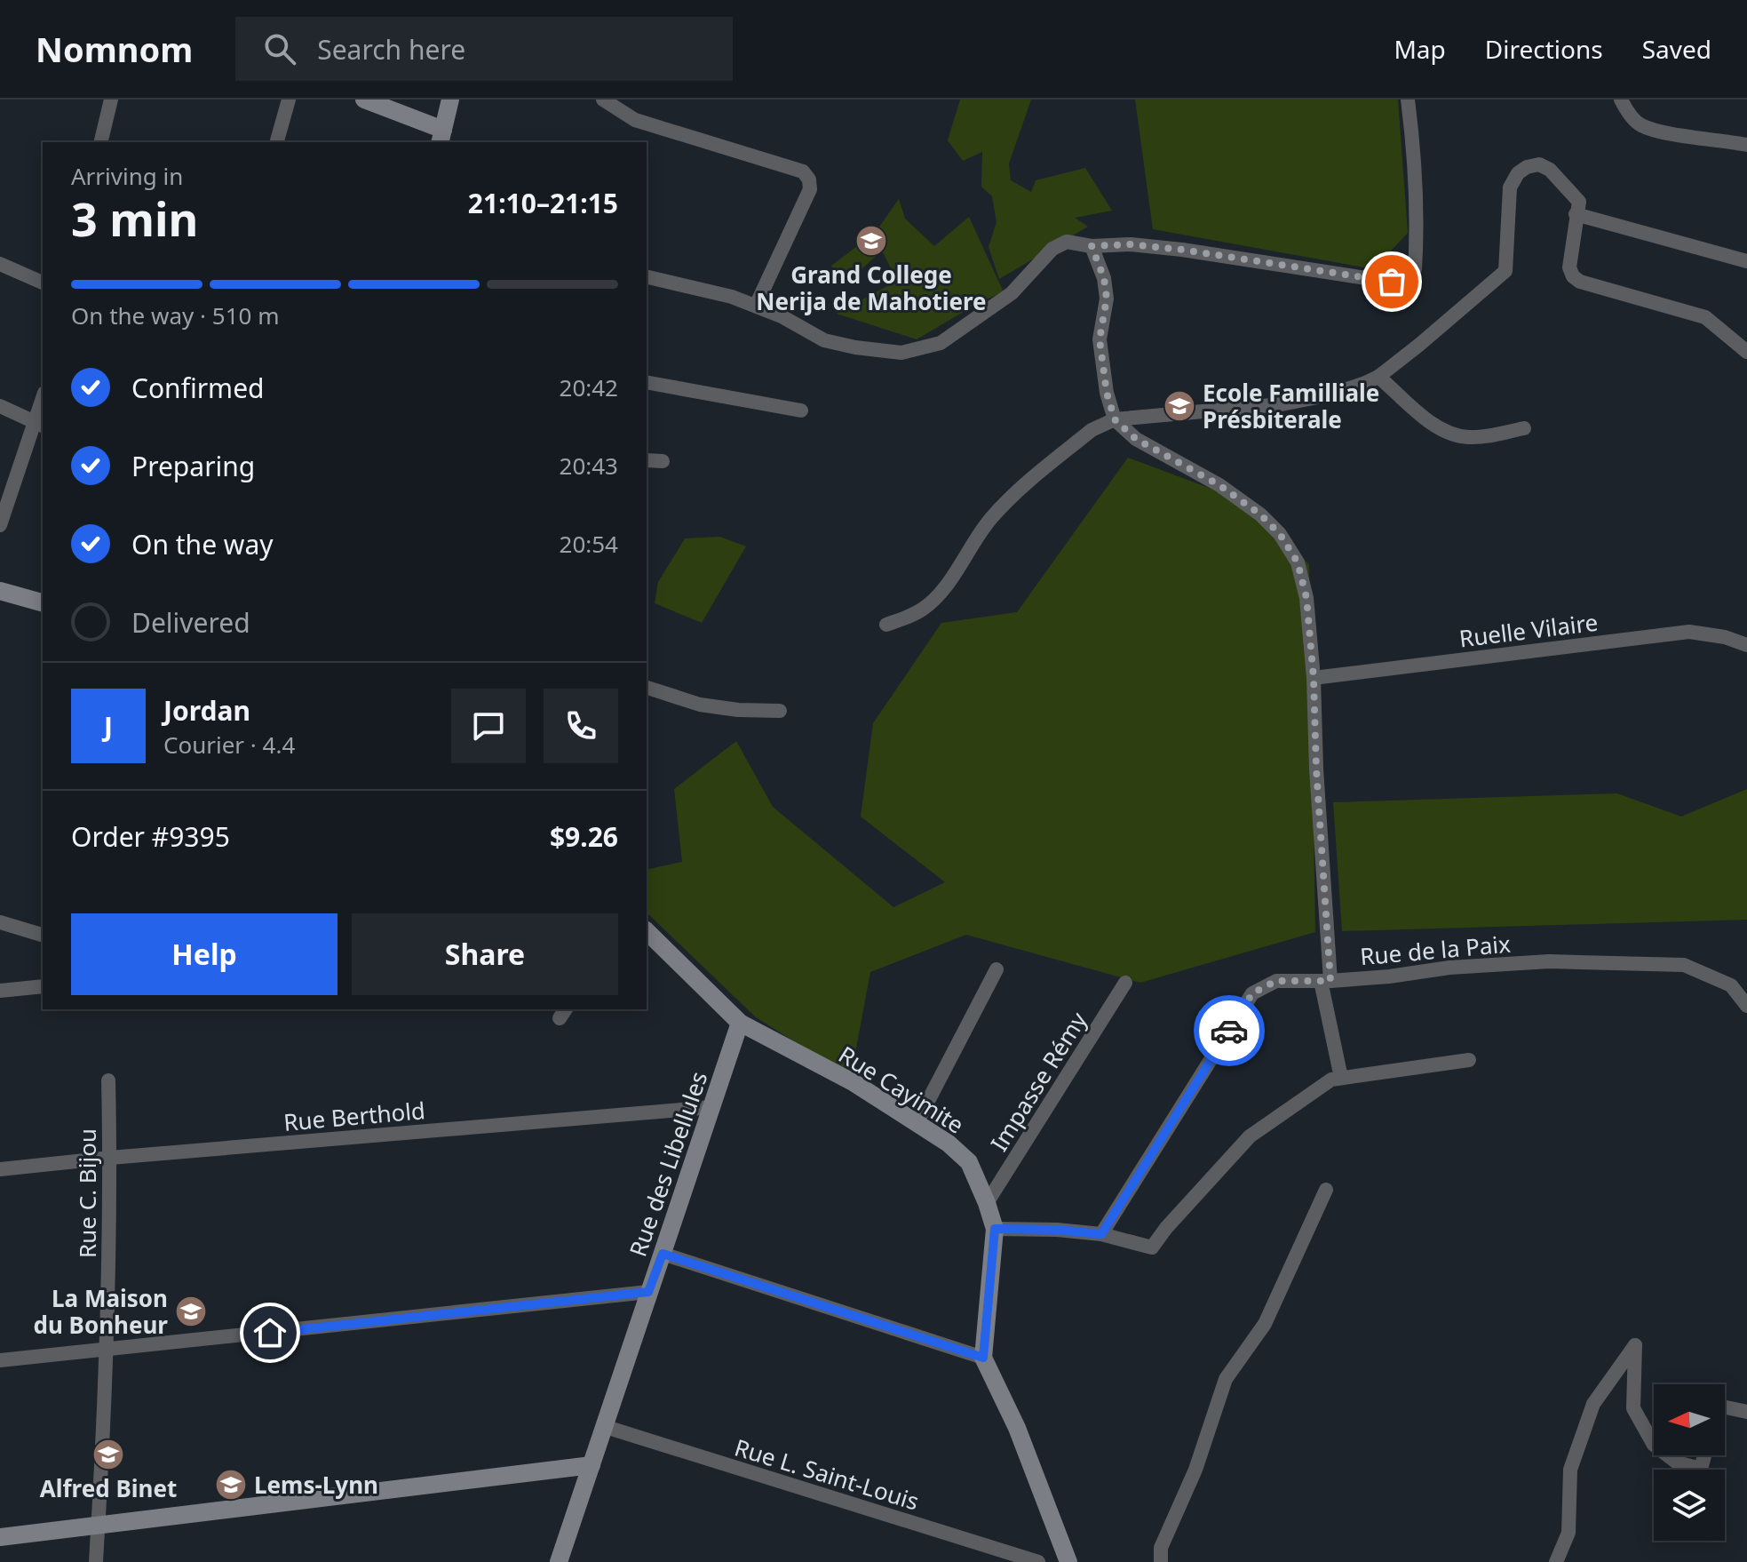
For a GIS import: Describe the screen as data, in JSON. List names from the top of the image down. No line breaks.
{"streets":{"street":["Ruelle Vilaire","Rue de la Paix","Impasse Rémy","Rue Cayimite","Rue Berthold","Rue des Libellules","Rue C. Bijou","Rue L. Saint-Louis"]},"crossings":[["Impasse Rémy","Rue Cayimite"],["Rue Cayimite","Rue des Libellules"],["Rue Berthold","Rue des Libellules"],["Rue Berthold","Rue C. Bijou"],["Rue des Libellules","Rue L. Saint-Louis"]],"places":{"school or university":["Grand College Nerija de Mahotiere","Ecole Familliale Présbiterale","La Maison du Bonheur","Alfred Binet","Lems-Lynn"]},"north":"left","page":{"header":"Nomnom","search":"Search here","nav":["Map","Directions","Saved"],"heading":["3 min","Arriving in","21:10–21:15"],"panel":["Jordan","Courier · 4.4","Order #9395","$9.26"],"bar":"On the way · 510 m","list":[["Confirmed","20:42"],["Preparing","20:43"],["On the way","20:54"],"Delivered"],"round":"J","buttons":["Help","Share"]}}
